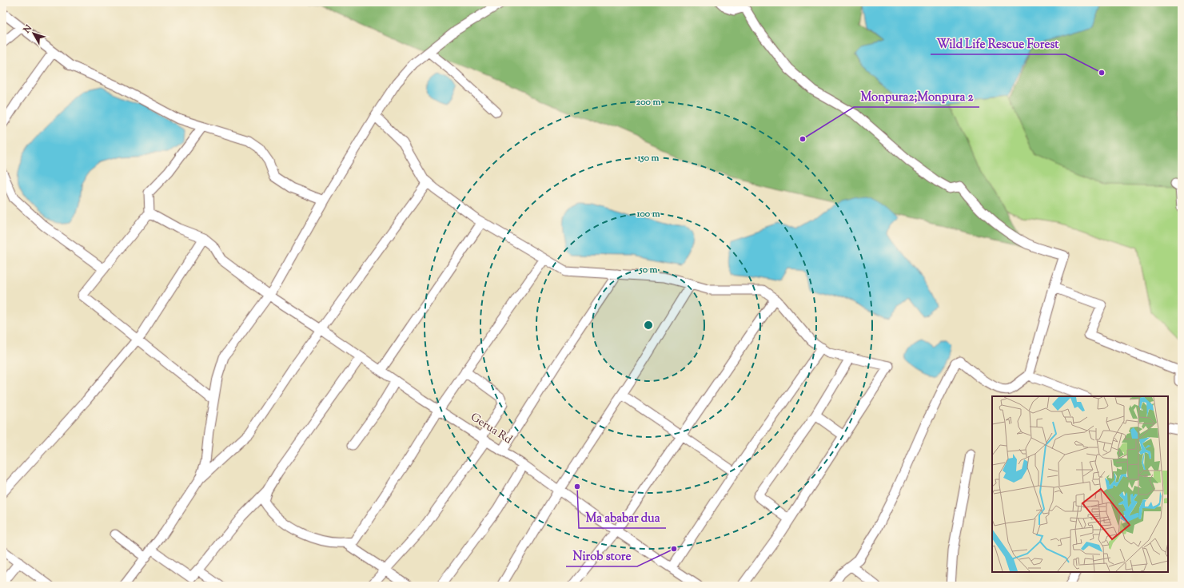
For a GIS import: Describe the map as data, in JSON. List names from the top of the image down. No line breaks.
{"streets":{"street":["Gerua Rd"]},"places":["Wild Life Rescue Forest","Monpura2;Monpura 2","Ma ababar dua","Nirob store"],"north":"top left","rings":["200 m","150 m","100 m","50 m"]}
